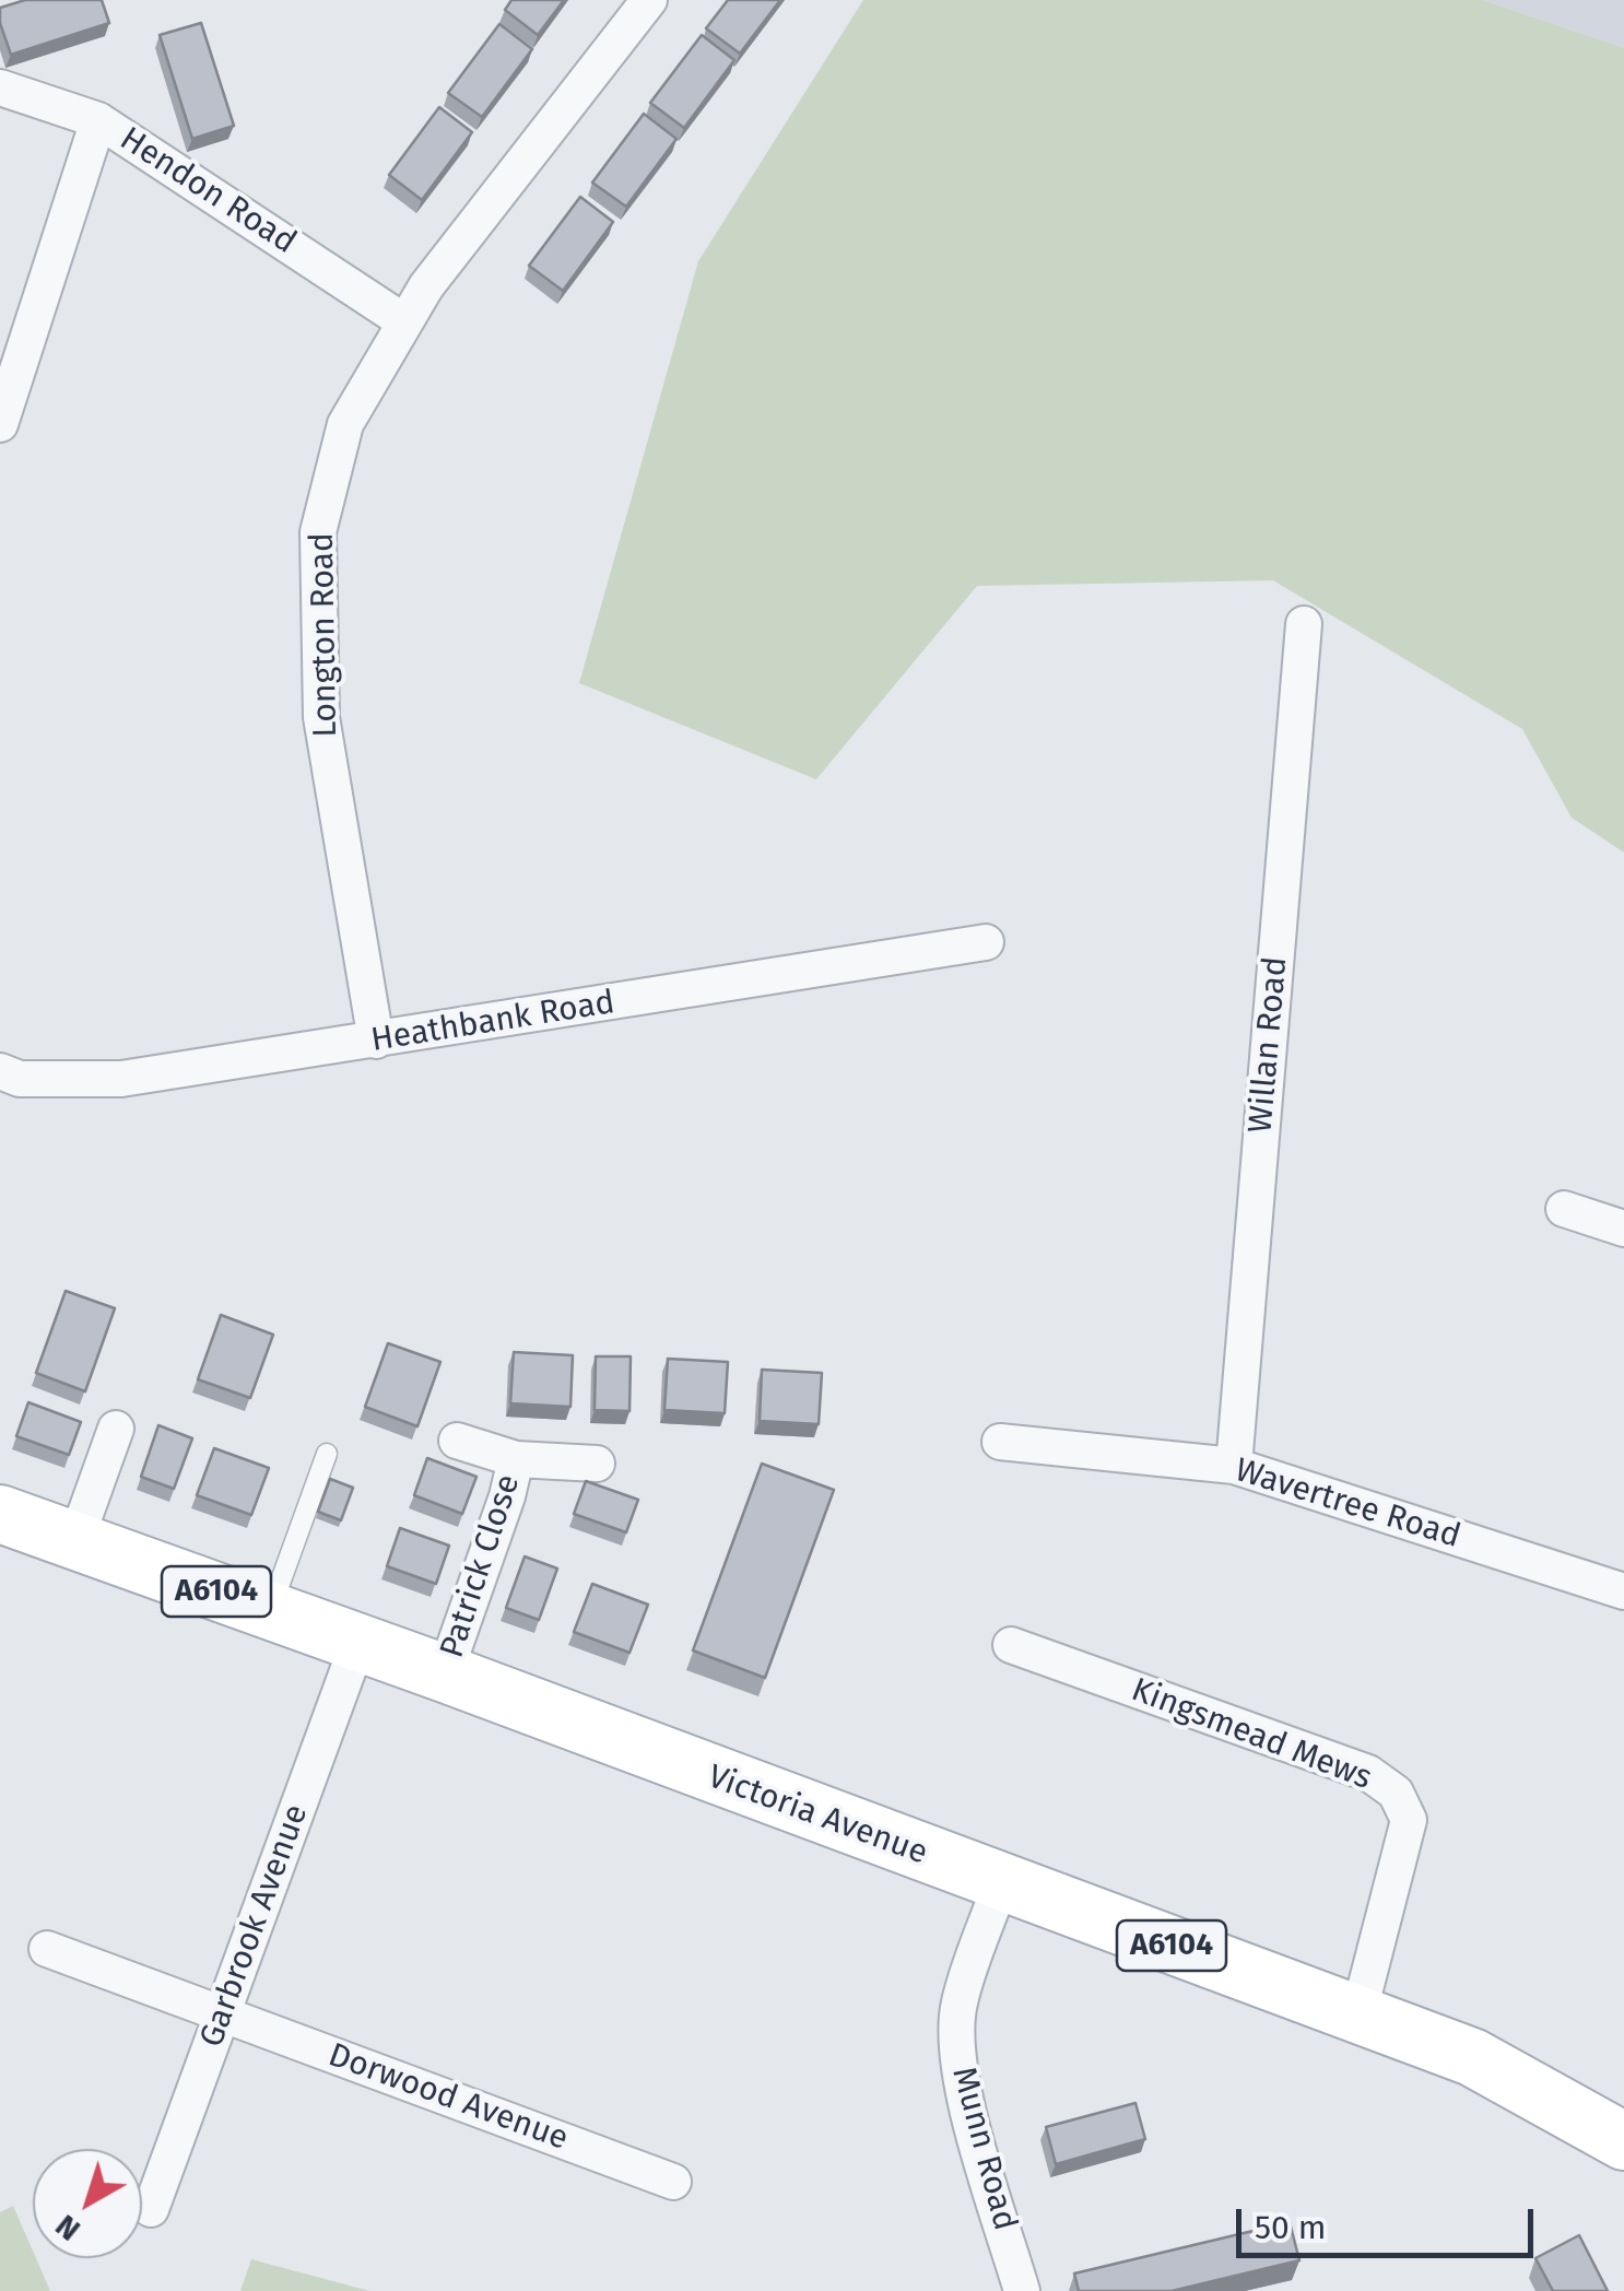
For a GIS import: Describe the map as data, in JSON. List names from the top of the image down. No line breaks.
{"streets":{"main road":["A6104","Victoria Avenue"],"street":["Hendon Road","Longton Road","Heathbank Road","Willan Road","Wavertree Road","Patrick Close","Kingsmead Mews","Garbrook Avenue","Dorwood Avenue","Munn Road"]},"crossings":[["Hendon Road","Longton Road"],["Longton Road","Heathbank Road"],["Willan Road","Wavertree Road"],["Patrick Close","Victoria Avenue"],["Kingsmead Mews","Victoria Avenue"],["Victoria Avenue","Garbrook Avenue"],["Victoria Avenue","Munn Road"],["Garbrook Avenue","Dorwood Avenue"]],"scale_bar":"50 m","north":"bottom left"}
